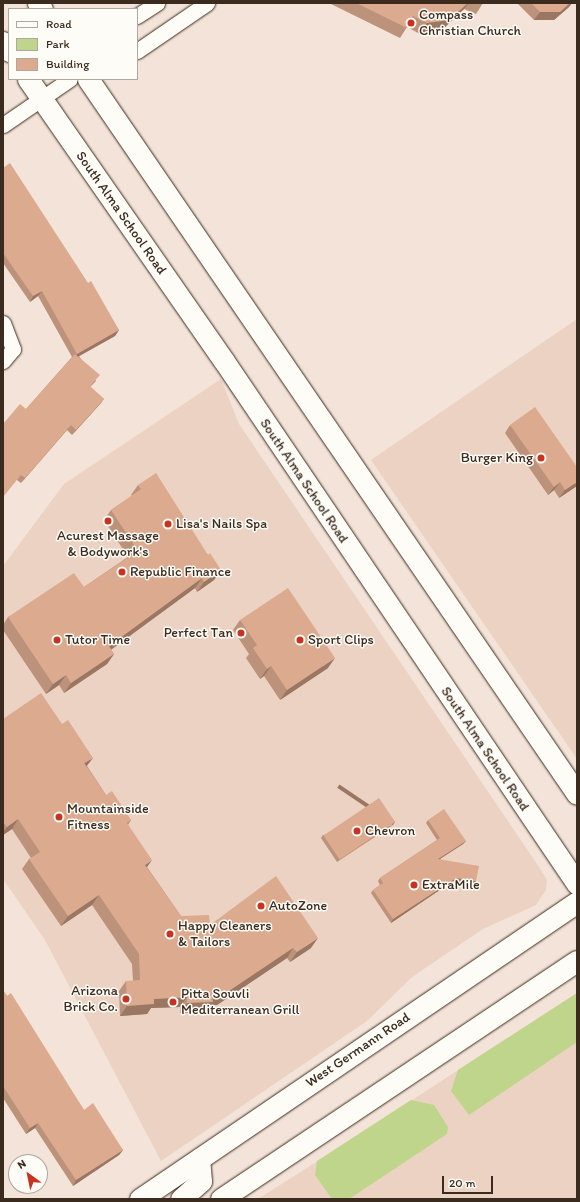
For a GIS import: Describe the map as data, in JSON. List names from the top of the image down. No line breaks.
{"streets":{"main road":["South Alma School Road","West Germann Road"]},"places":["Compass Christian Church","Burger King","Acurest Massage & Bodywork's","Lisa's Nails Spa","Republic Finance","Perfect Tan","Tutor Time","Sport Clips","Mountainside Fitness","Chevron","ExtraMile","AutoZone","Happy Cleaners & Tailors","Arizona Brick Co.","Pitta Souvli Mediterranean Grill"],"legend":["Road","Park","Building"],"scale_bar":"20 m","north":"top left"}
